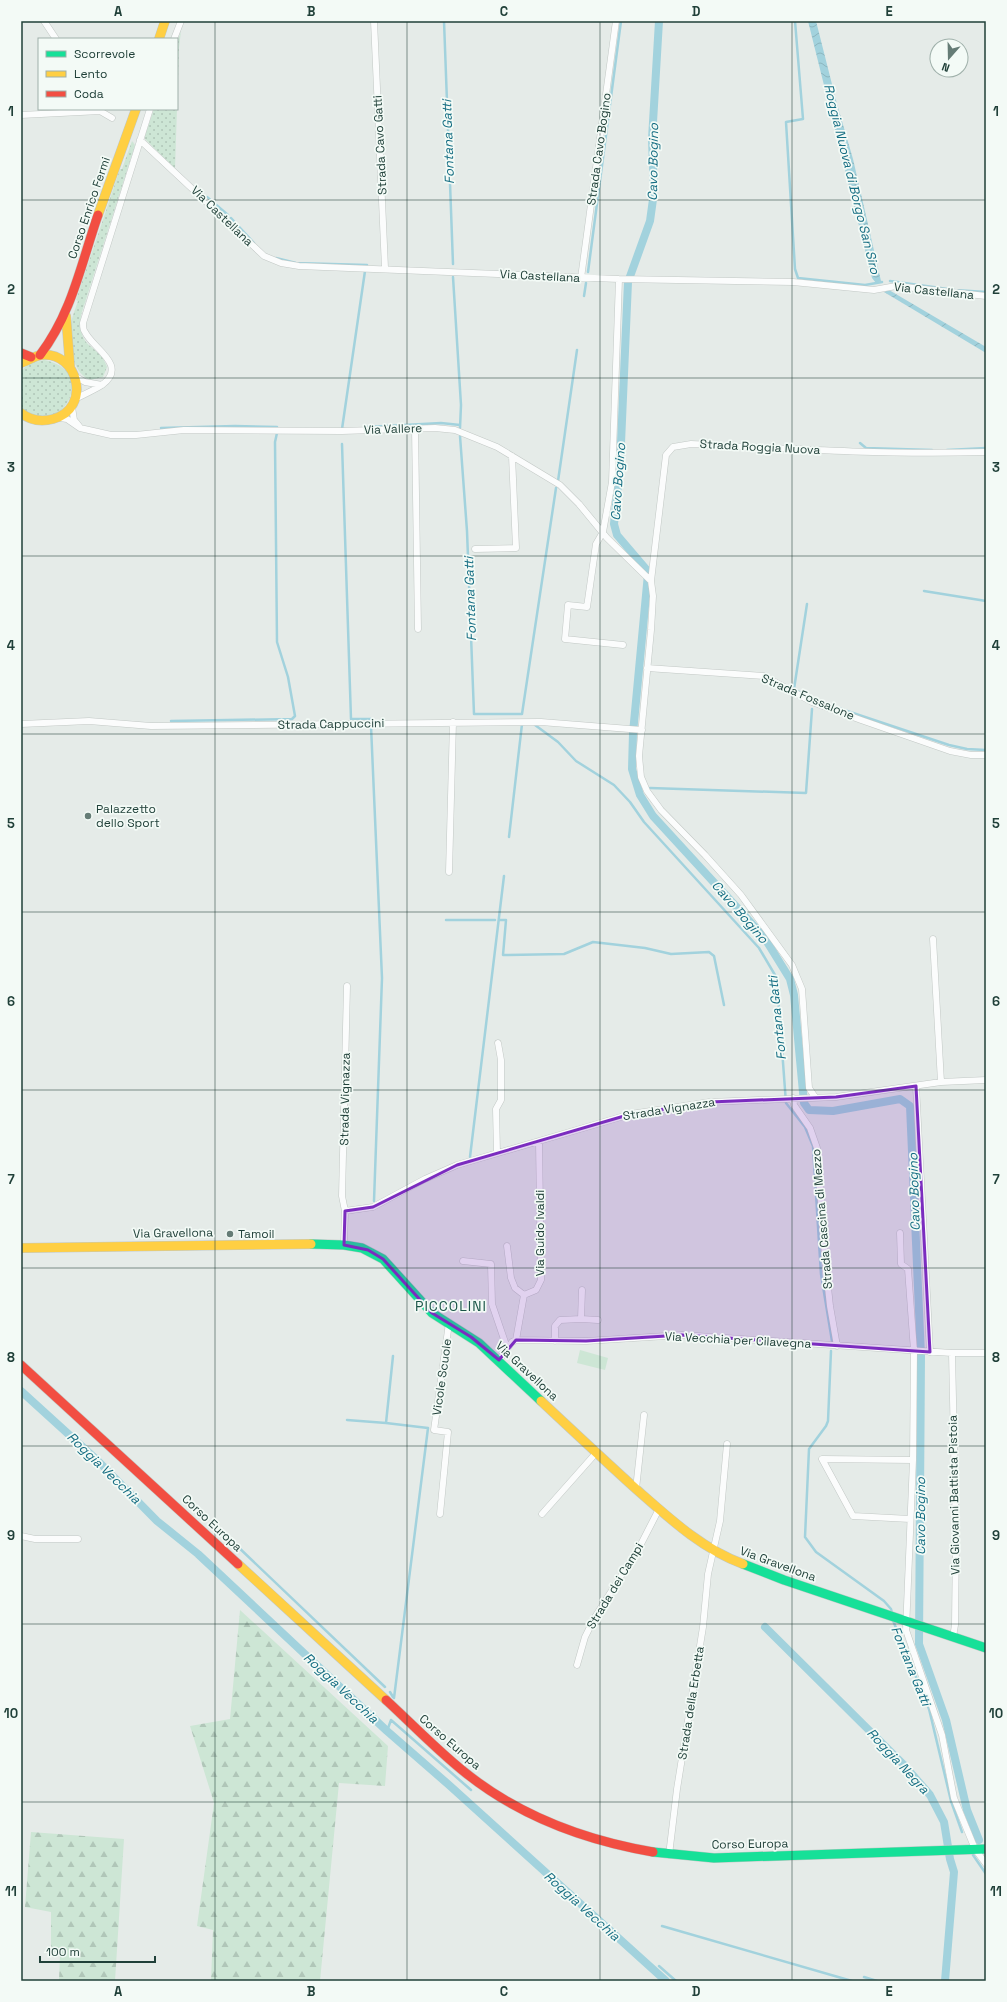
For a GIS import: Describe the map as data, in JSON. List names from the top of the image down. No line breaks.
{"streets":{"main road":["Corso Enrico Fermi","Via Gravellona","Corso Europa"],"street":["Strada Cavo Gatti","Strada Cavo Bogino","Via Castellana","Via Vallere","Strada Roggia Nuova","Strada Fossalone","Strada Cappuccini","Strada Vignazza","Strada Cascina di Mezzo","Via Guido Ivaldi","Via Vecchia per Cilavegna","Vicole Scuole","Via Giovanni Battista Pistoia","Strada dei Campi","Strada della Erbetta"]},"crossings":[["Strada Cavo Gatti","Via Castellana"],["Strada Cavo Bogino","Via Castellana"],["Via Vallere","Strada Roggia Nuova"],["Strada Vignazza","Strada Cascina di Mezzo"],["Strada Vignazza","Via Gravellona"],["Strada Vignazza","Via Guido Ivaldi"],["Strada Cascina di Mezzo","Via Vecchia per Cilavegna"],["Via Gravellona","Vicole Scuole"],["Via Gravellona","Via Giovanni Battista Pistoia"],["Via Gravellona","Strada dei Campi"],["Via Gravellona","Strada della Erbetta"],["Via Vecchia per Cilavegna","Via Giovanni Battista Pistoia"],["Corso Europa","Strada della Erbetta"]],"districts":["PICCOLINI"],"water":["Fontana Gatti","Cavo Bogino","Roggia Nuova di Borgo San Siro","Roggia Vecchia","Roggia Negra"],"places":["Palazzetto dello Sport","Tamoil"],"legend":["Scorrevole","Lento","Coda"],"scale_bar":"100 m","north":"bottom","grid":{"columns":["A","B","C","D","E"],"rows":["1","2","3","4","5","6","7","8","9","10","11"]}}
